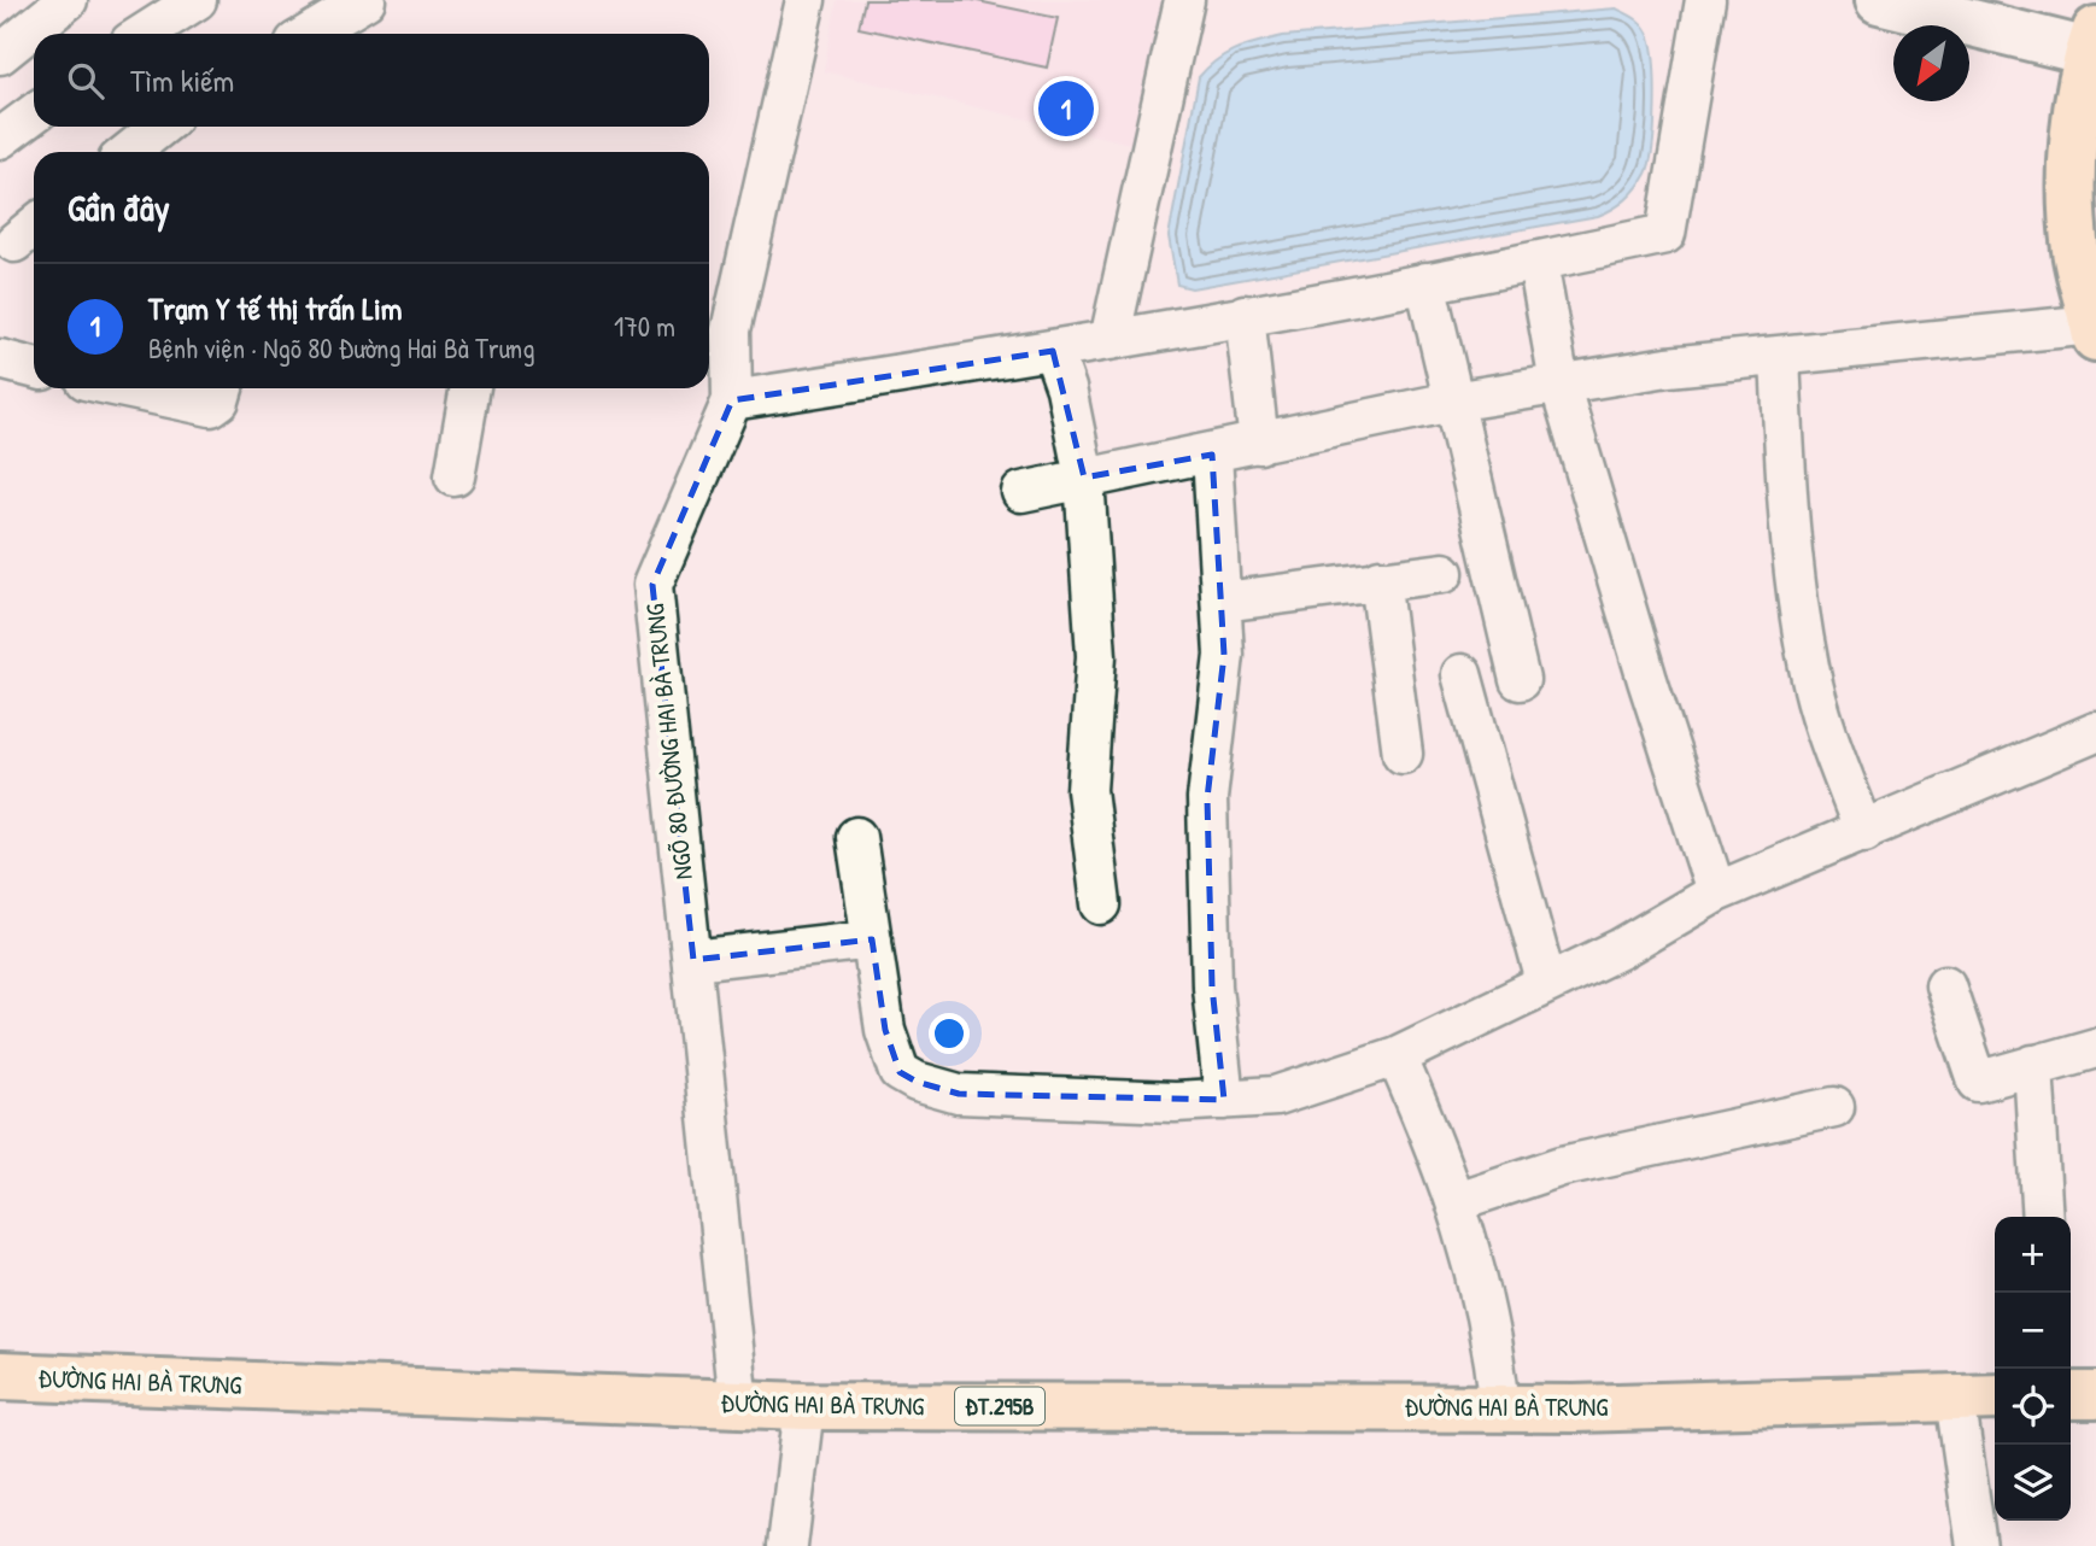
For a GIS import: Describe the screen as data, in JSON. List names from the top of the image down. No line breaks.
{"streets":{"main road":["ĐƯỜNG HAI BÀ TRƯNG","ĐT.295B"],"street":["NGÕ 80 ĐƯỜNG HAI BÀ TRƯNG"]},"crossings":[["NGÕ 80 ĐƯỜNG HAI BÀ TRƯNG","ĐƯỜNG HAI BÀ TRƯNG"]],"north":"bottom left","page":{"search":"Tìm kiếm","pins":"1","heading":"Gần đây","list":[{"mark":"1","name":"Trạm Y tế thị trấn Lim","note":"Bệnh viện · Ngõ 80 Đường Hai Bà Trưng","value":"170 m"}],"map_buttons":["+","−"]}}
